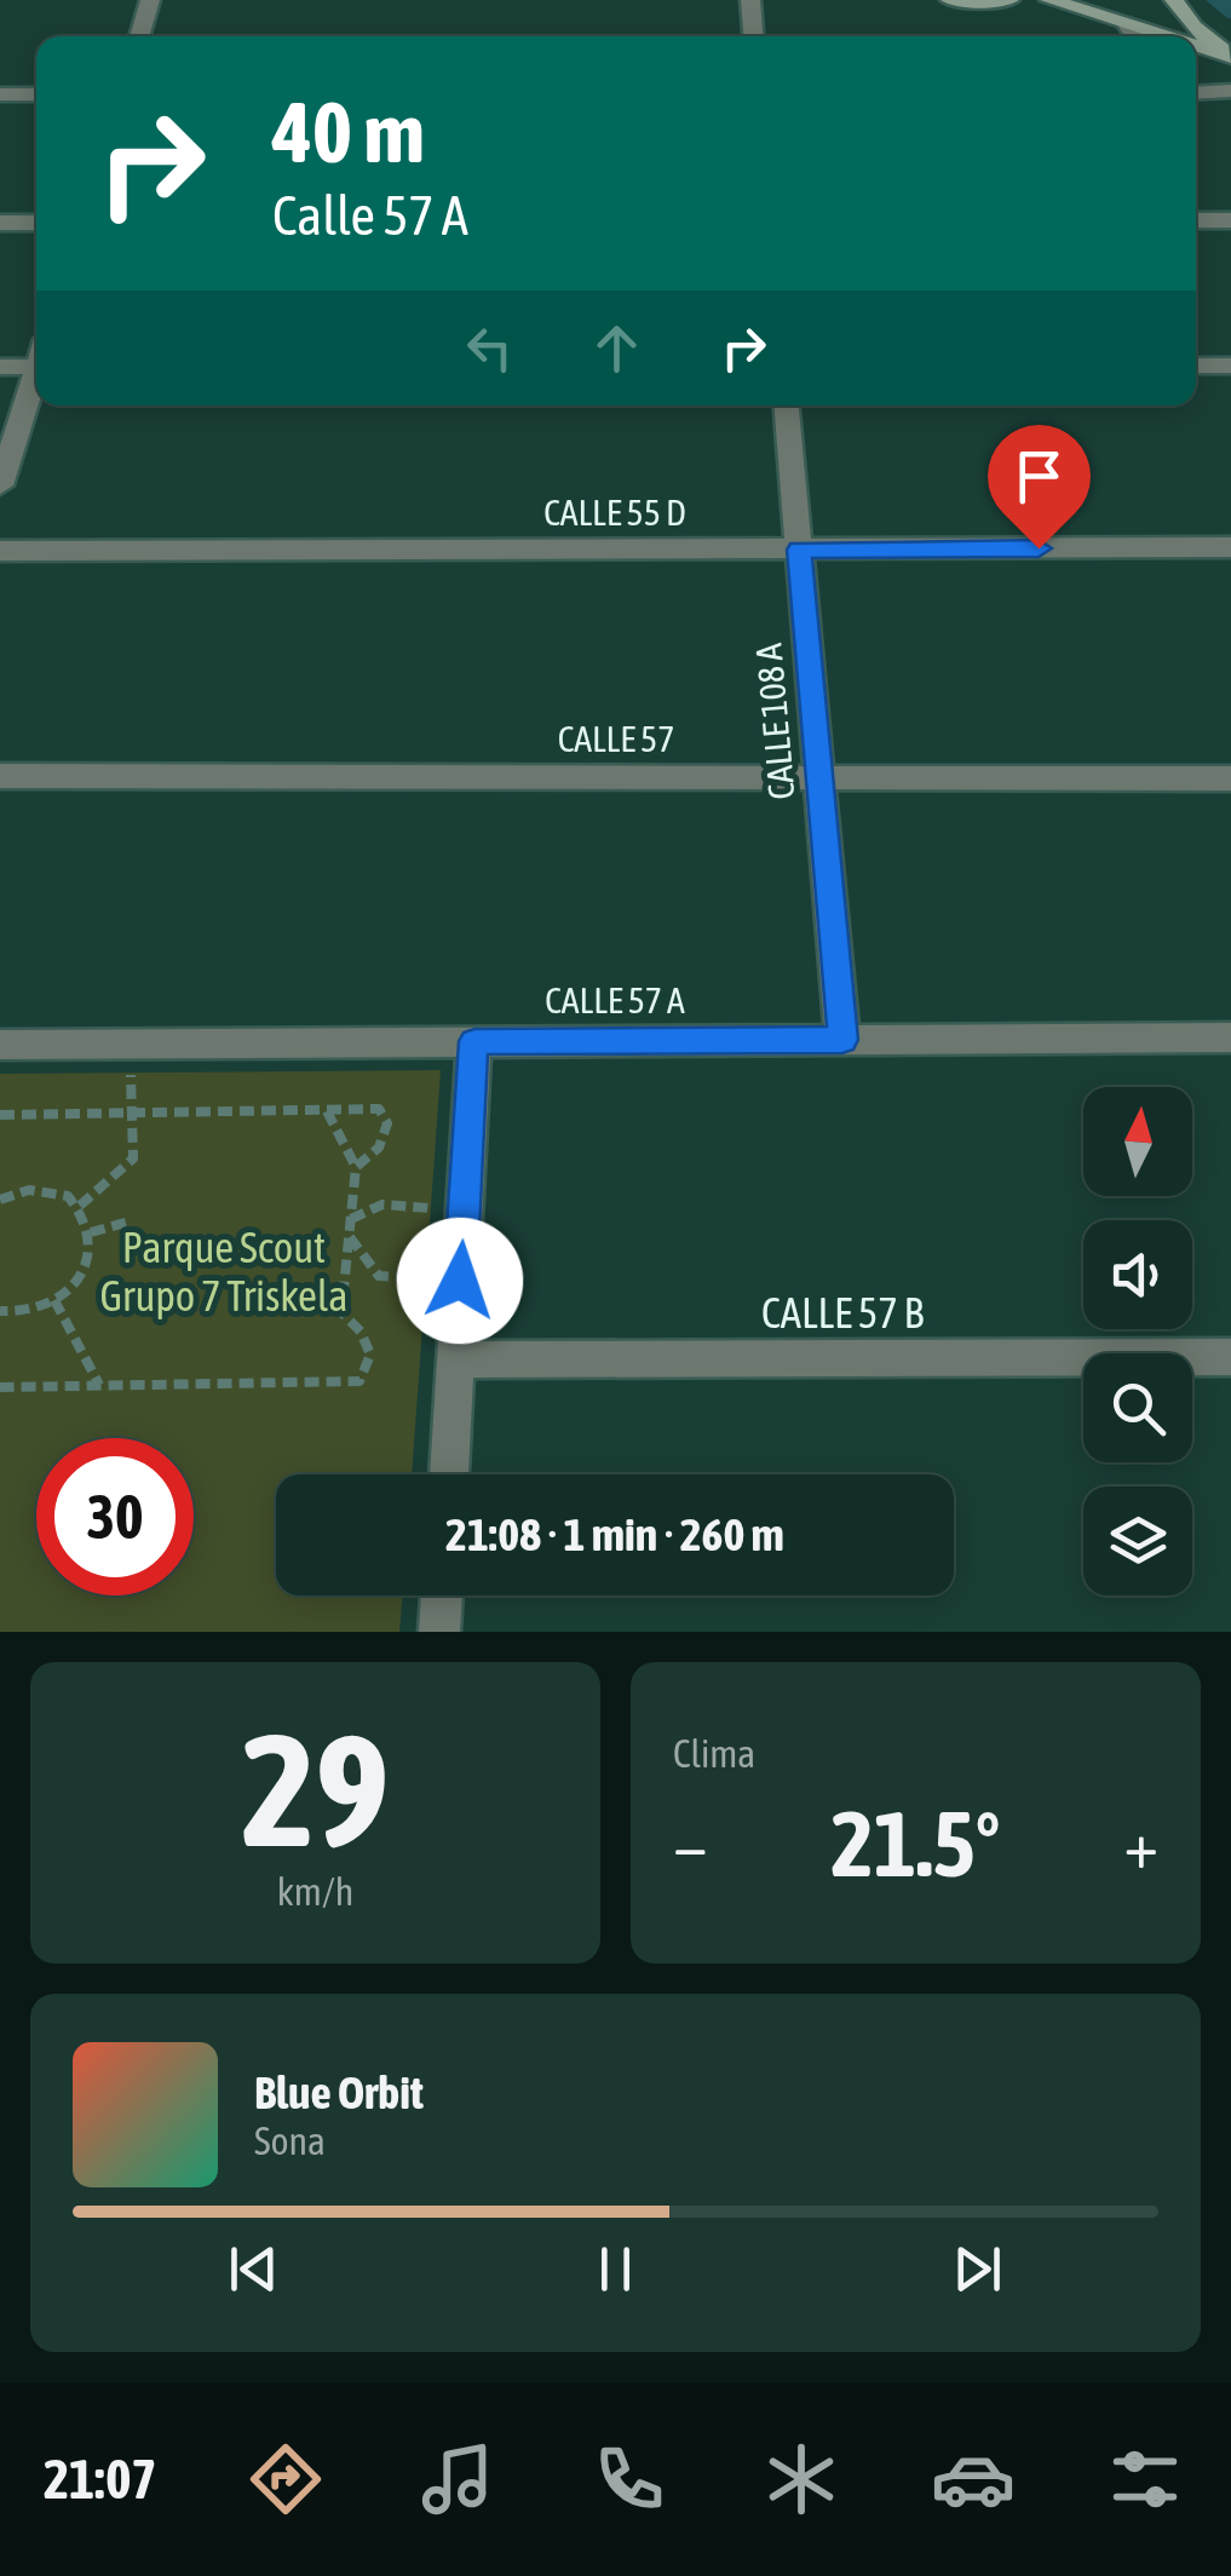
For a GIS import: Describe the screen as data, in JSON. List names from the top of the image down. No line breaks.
{"streets":{"street":["CALLE 55 D","CALLE 108 A","CALLE 57","CALLE 57 A","CALLE 57 B"]},"crossings":[["CALLE 55 D","CALLE 108 A"],["CALLE 108 A","CALLE 57"],["CALLE 108 A","CALLE 57 A"]],"parks":["Parque Scout Grupo 7 Triskela"],"north":"top","page":{"turn":["40 m","Calle 57 A"],"limit":"30","trip":"21:08 · 1 min · 260 m","tile":[["29","km/h"],"Clima"],"heat":["−","21.5°","+"],"song":["Blue Orbit","Sona"],"tabs":"21:07"}}
